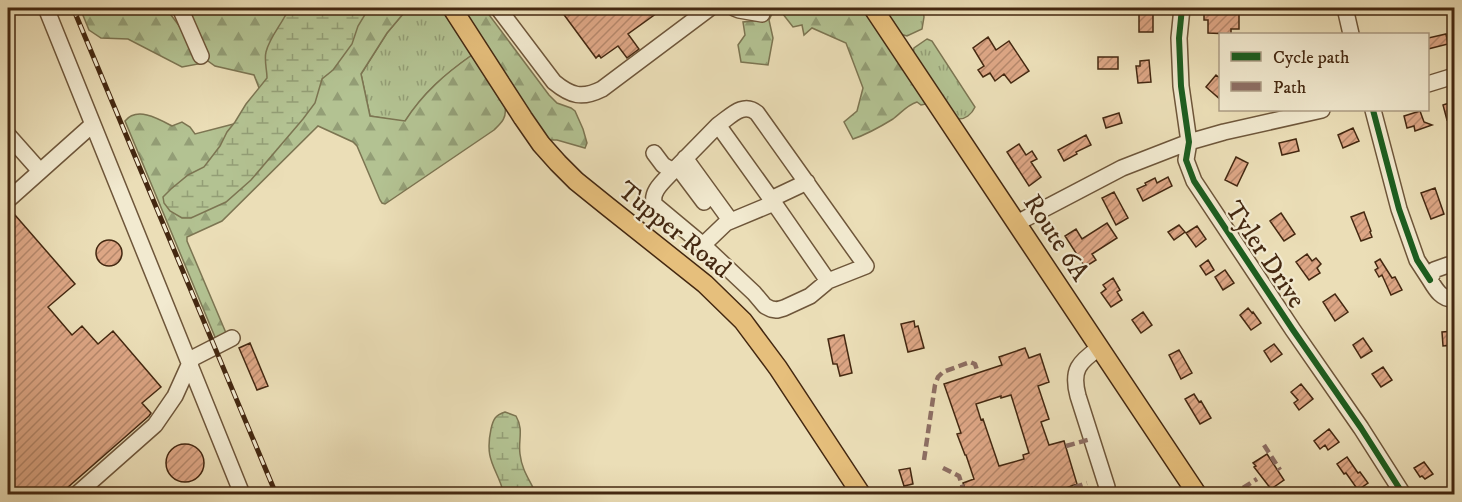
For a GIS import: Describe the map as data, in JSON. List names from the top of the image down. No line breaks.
{"streets":{"main road":["Tupper Road","Route 6A"],"street":["Tyler Drive"]},"legend":["Cycle path","Path"]}
